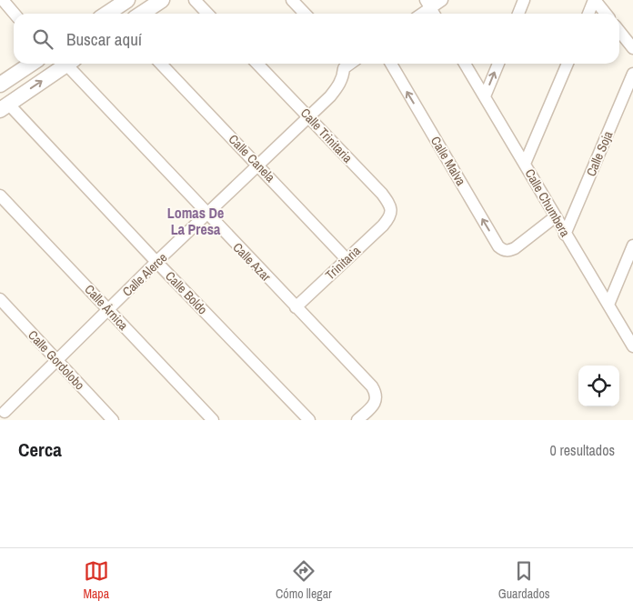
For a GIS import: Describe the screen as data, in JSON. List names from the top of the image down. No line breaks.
{"streets":{"street":["Calle Trinitaria","Calle Soja","Calle Canela","Calle Malva","Calle Chumbera","Calle Azar","Trinitaria","Calle Alerce","Calle Boldo","Calle Árnica","Calle Gordolobo"]},"crossings":[["Calle Trinitaria","Trinitaria"],["Calle Trinitaria","Calle Alerce"],["Calle Soja","Calle Chumbera"],["Calle Canela","Trinitaria"],["Calle Canela","Calle Alerce"],["Calle Malva","Calle Chumbera"],["Calle Azar","Trinitaria"],["Calle Azar","Calle Alerce"],["Calle Alerce","Calle Boldo"],["Calle Alerce","Calle Árnica"],["Calle Alerce","Calle Gordolobo"]],"districts":["Lomas De La Presa"],"page":{"search":"Buscar aquí","heading":["Cerca","0 resultados"],"nav":["Mapa","Cómo llegar","Guardados"]}}
